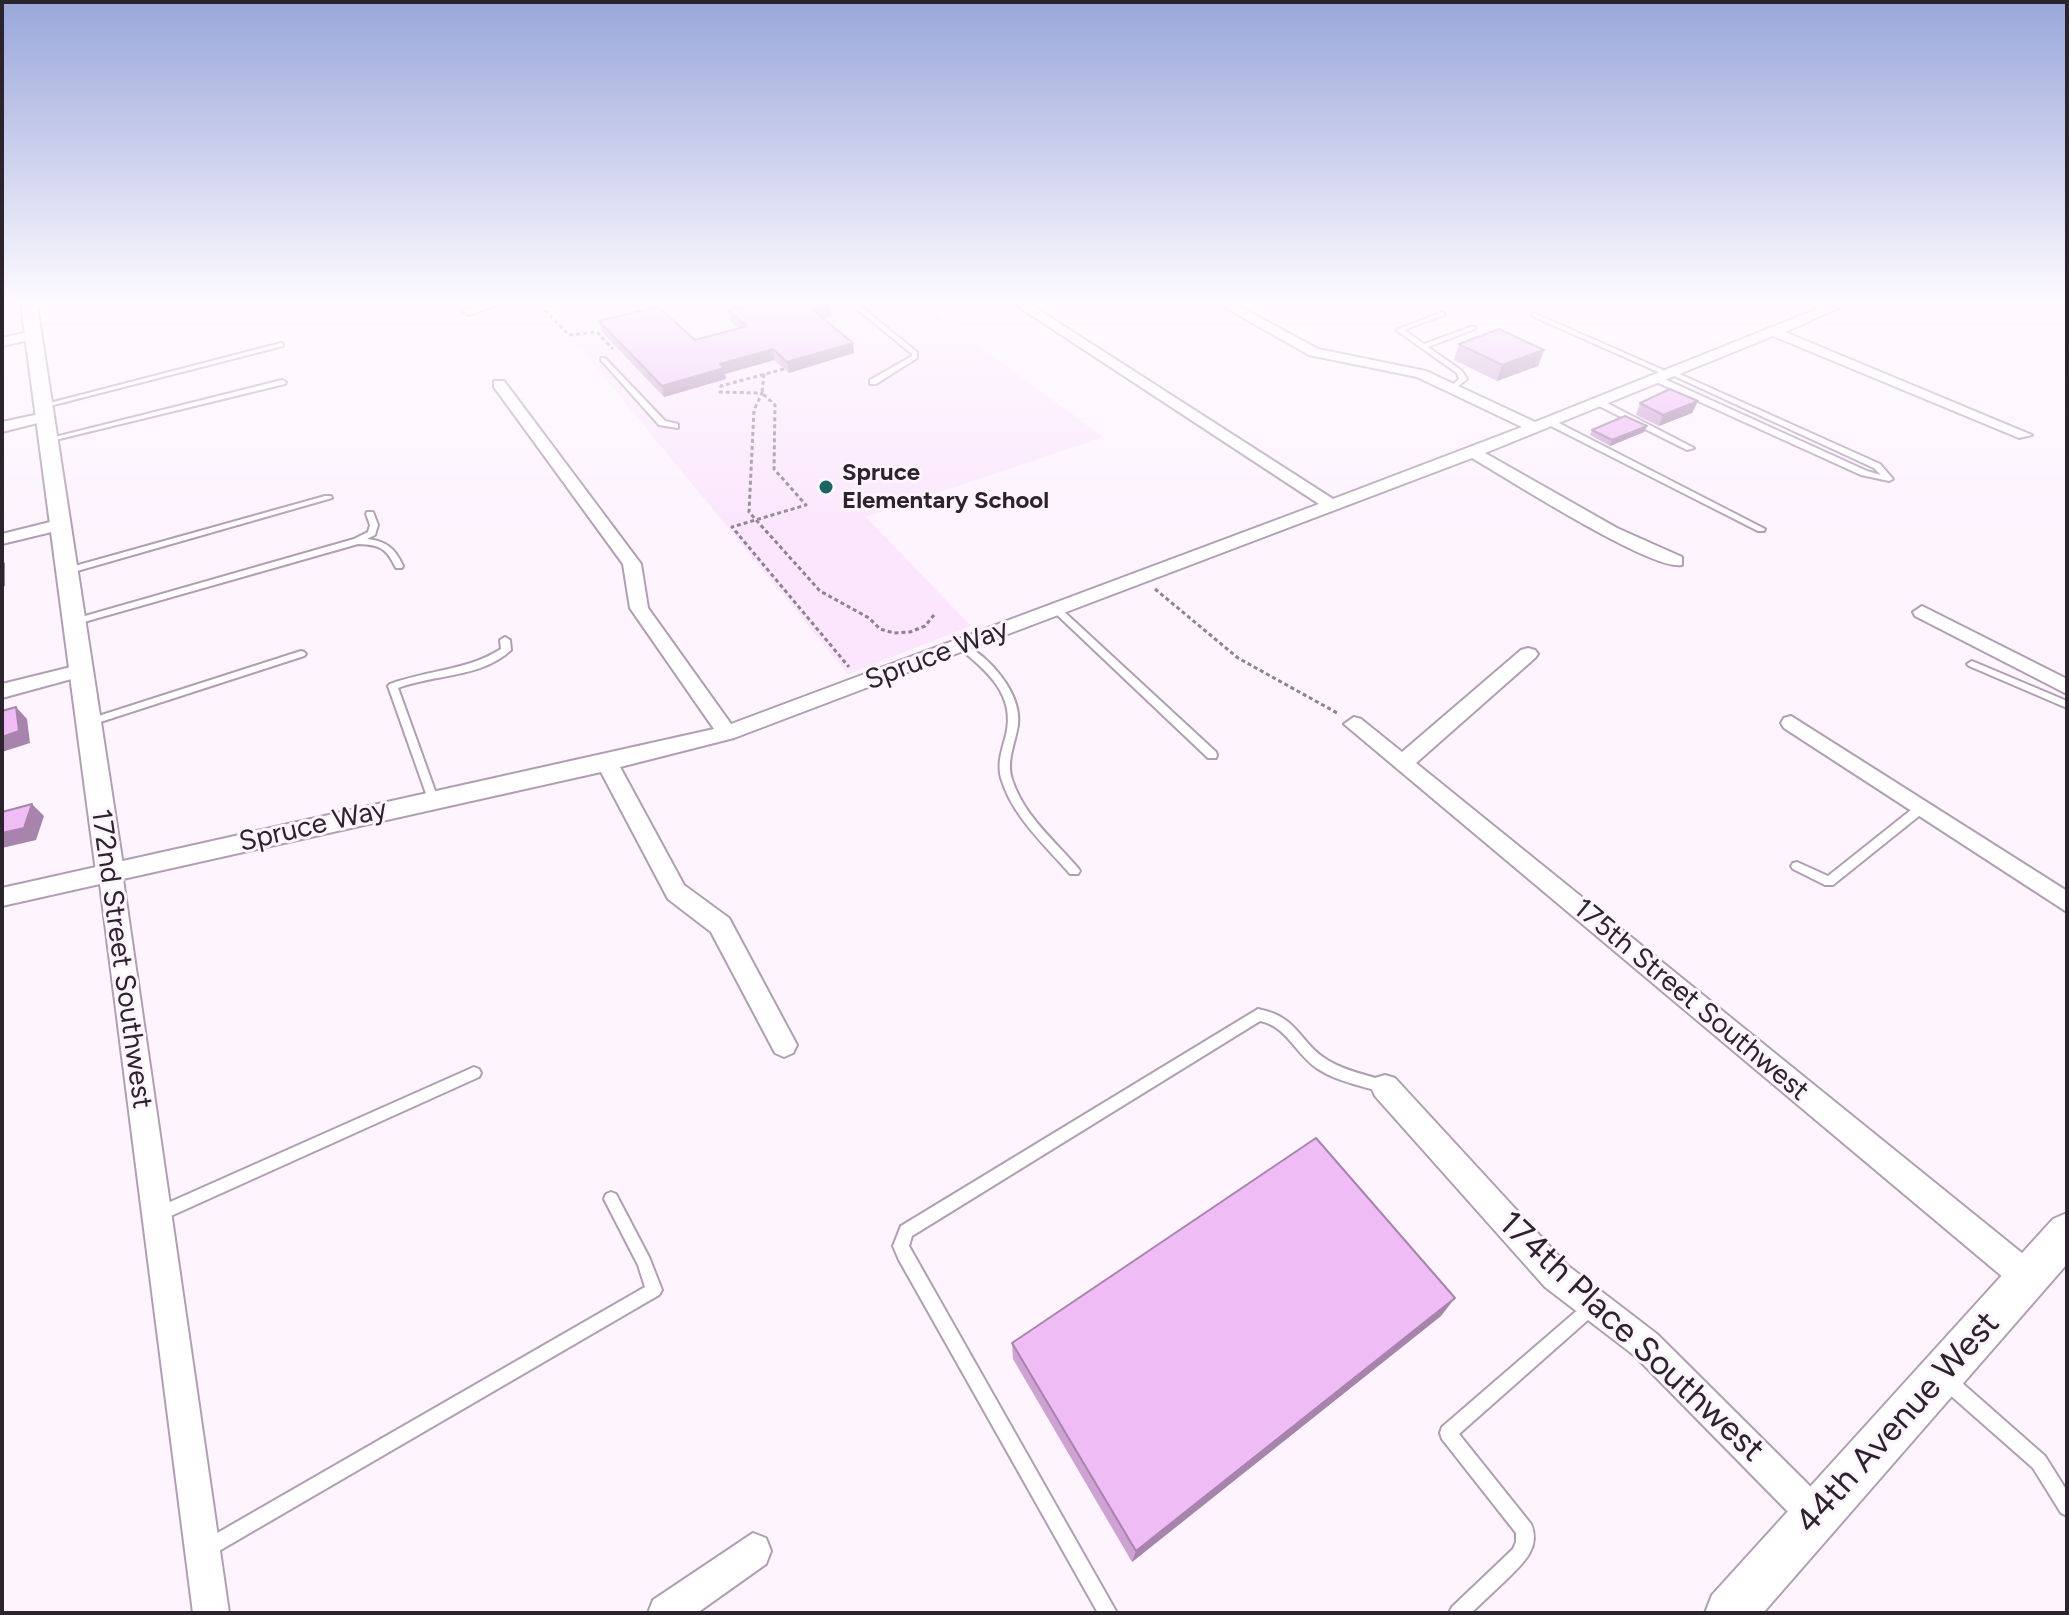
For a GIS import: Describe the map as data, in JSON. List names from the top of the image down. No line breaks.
{"streets":{"main road":["44th Avenue West"],"street":["Spruce Way","172nd Street Southwest","175th Street Southwest","174th Place Southwest"]},"crossings":[["Spruce Way","172nd Street Southwest"],["175th Street Southwest","44th Avenue West"],["174th Place Southwest","44th Avenue West"]],"places":["Spruce Elementary School"]}
